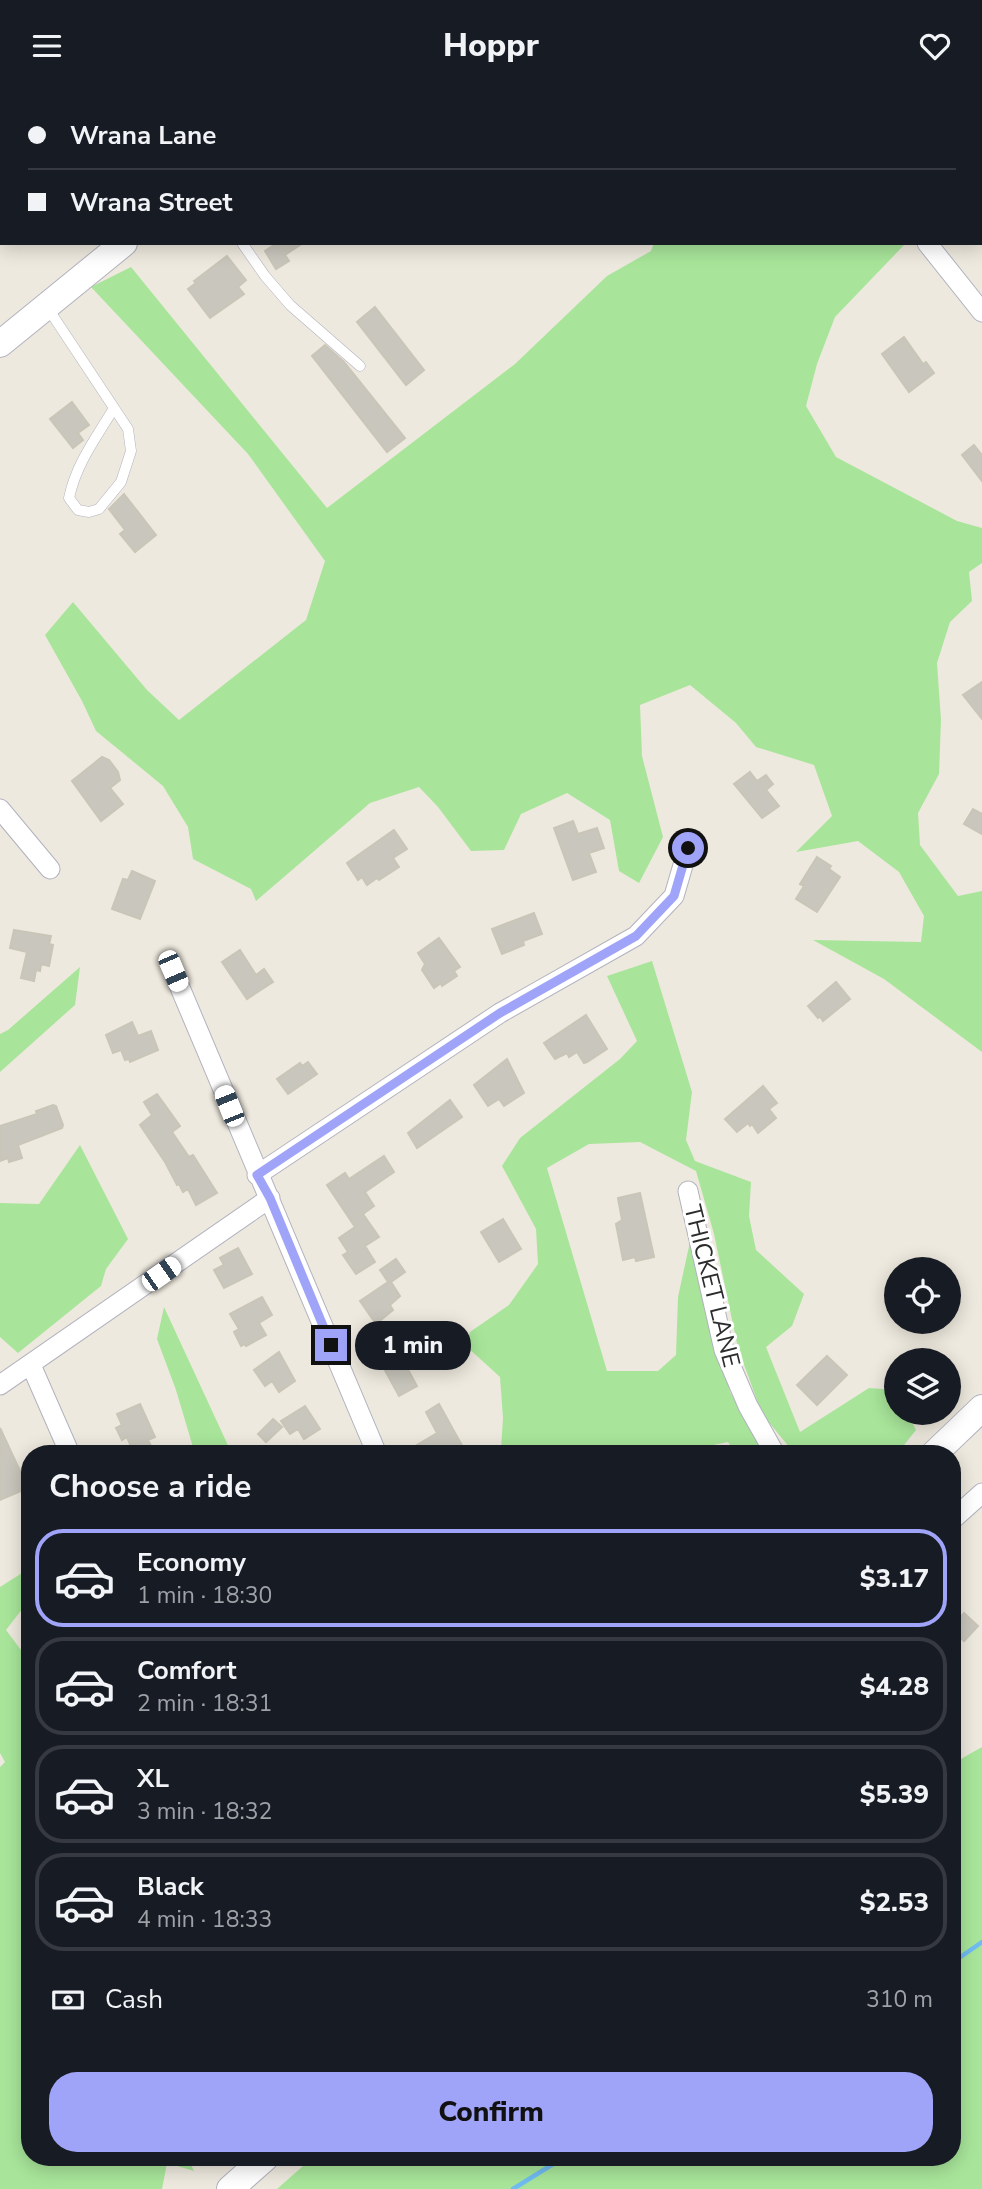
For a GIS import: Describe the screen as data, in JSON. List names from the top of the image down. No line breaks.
{"streets":{"street":["THICKET LANE"]},"page":{"header":"Hoppr","banner":["Wrana Lane","Wrana Street"],"bubble":"1 min","heading":"Choose a ride","list":[{"name":"Economy","note":"1 min · 18:30","value":"$3.17"},{"name":"Comfort","note":"2 min · 18:31","value":"$4.28"},{"name":"XL","note":"3 min · 18:32","value":"$5.39"},{"name":"Black","note":"4 min · 18:33","value":"$2.53"}],"pay":["Cash","310 m"],"buttons":"Confirm"}}
